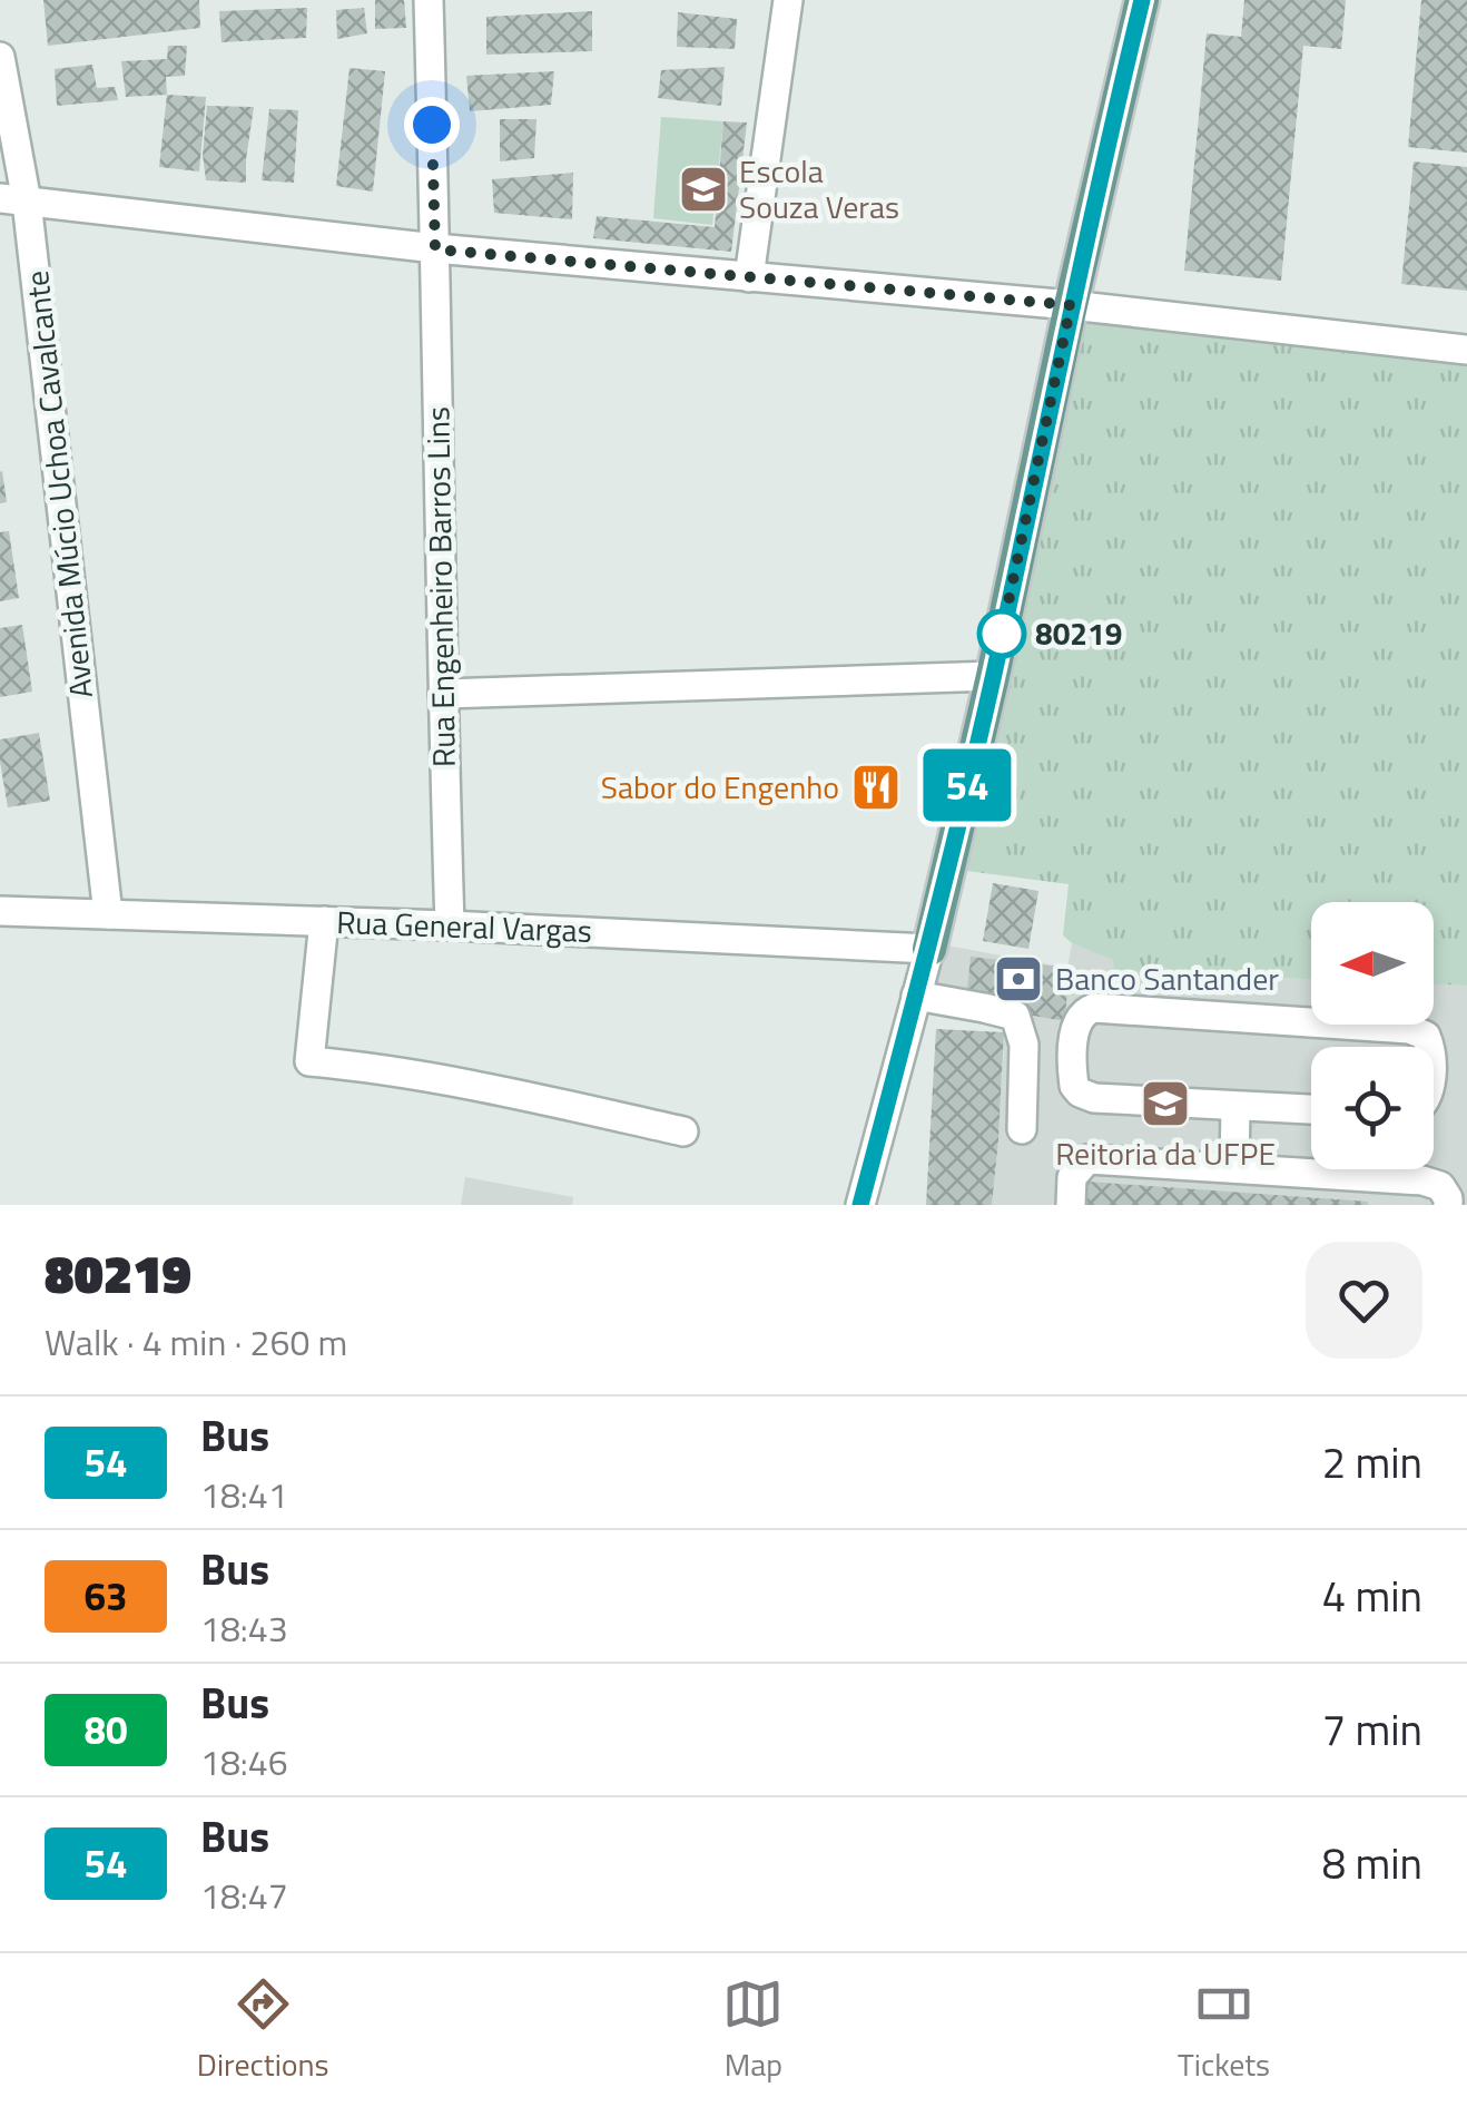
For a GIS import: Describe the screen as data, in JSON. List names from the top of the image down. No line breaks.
{"streets":{"street":["Avenida Múcio Uchoa Cavalcante","Rua Engenheiro Barros Lins","Rua General Vargas"]},"crossings":[["Avenida Múcio Uchoa Cavalcante","Rua General Vargas"],["Rua Engenheiro Barros Lins","Rua General Vargas"]],"places":{"school or university":["Escola Souza Veras","Reitoria da UFPE"],"other":["80219"],"restaurant":["Sabor do Engenho"],"bank":["Banco Santander"]},"lines":["bus line 54"],"north":"left","page":{"on_map":"54","heading":["80219","Walk · 4 min · 260 m"],"list":[{"mark":"54","name":"Bus","note":"18:41","value":"2 min"},{"mark":"63","name":"Bus","note":"18:43","value":"4 min"},{"mark":"80","name":"Bus","note":"18:46","value":"7 min"},{"mark":"54","name":"Bus","note":"18:47","value":"8 min"}],"tabs":["Directions","Map","Tickets"]}}
